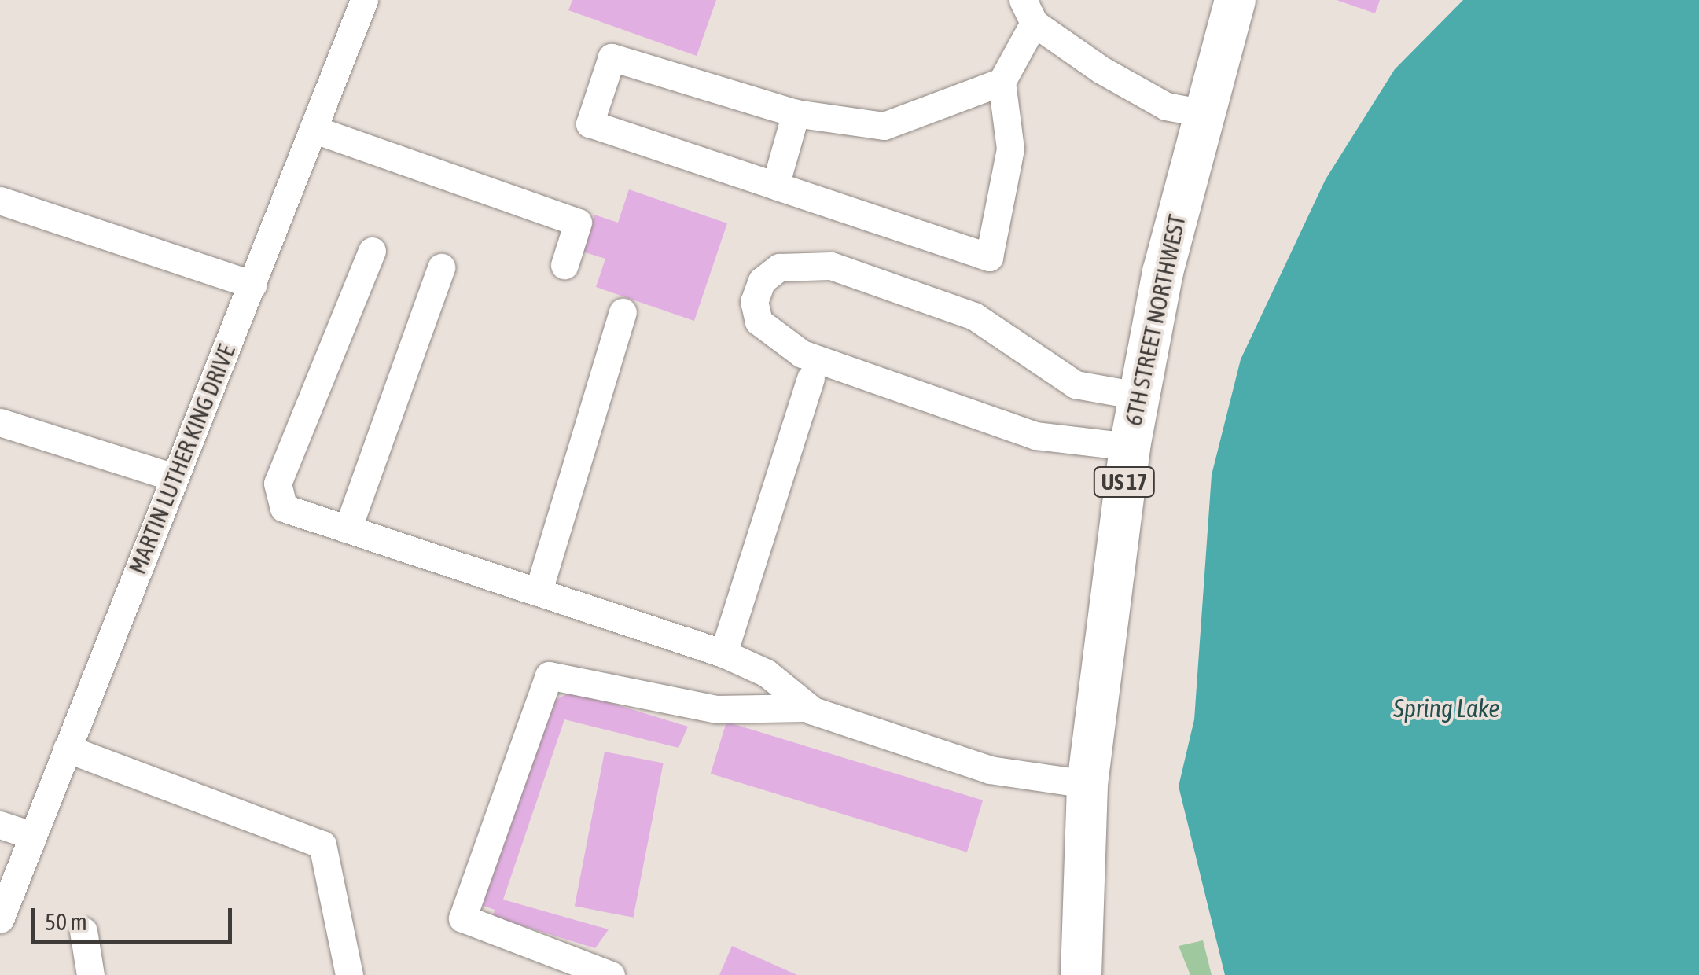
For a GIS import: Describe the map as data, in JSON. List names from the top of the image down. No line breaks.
{"streets":{"highway":["6TH STREET NORTHWEST","US 17"],"street":["MARTIN LUTHER KING DRIVE"]},"water":["Spring Lake"],"scale_bar":"50 m"}
